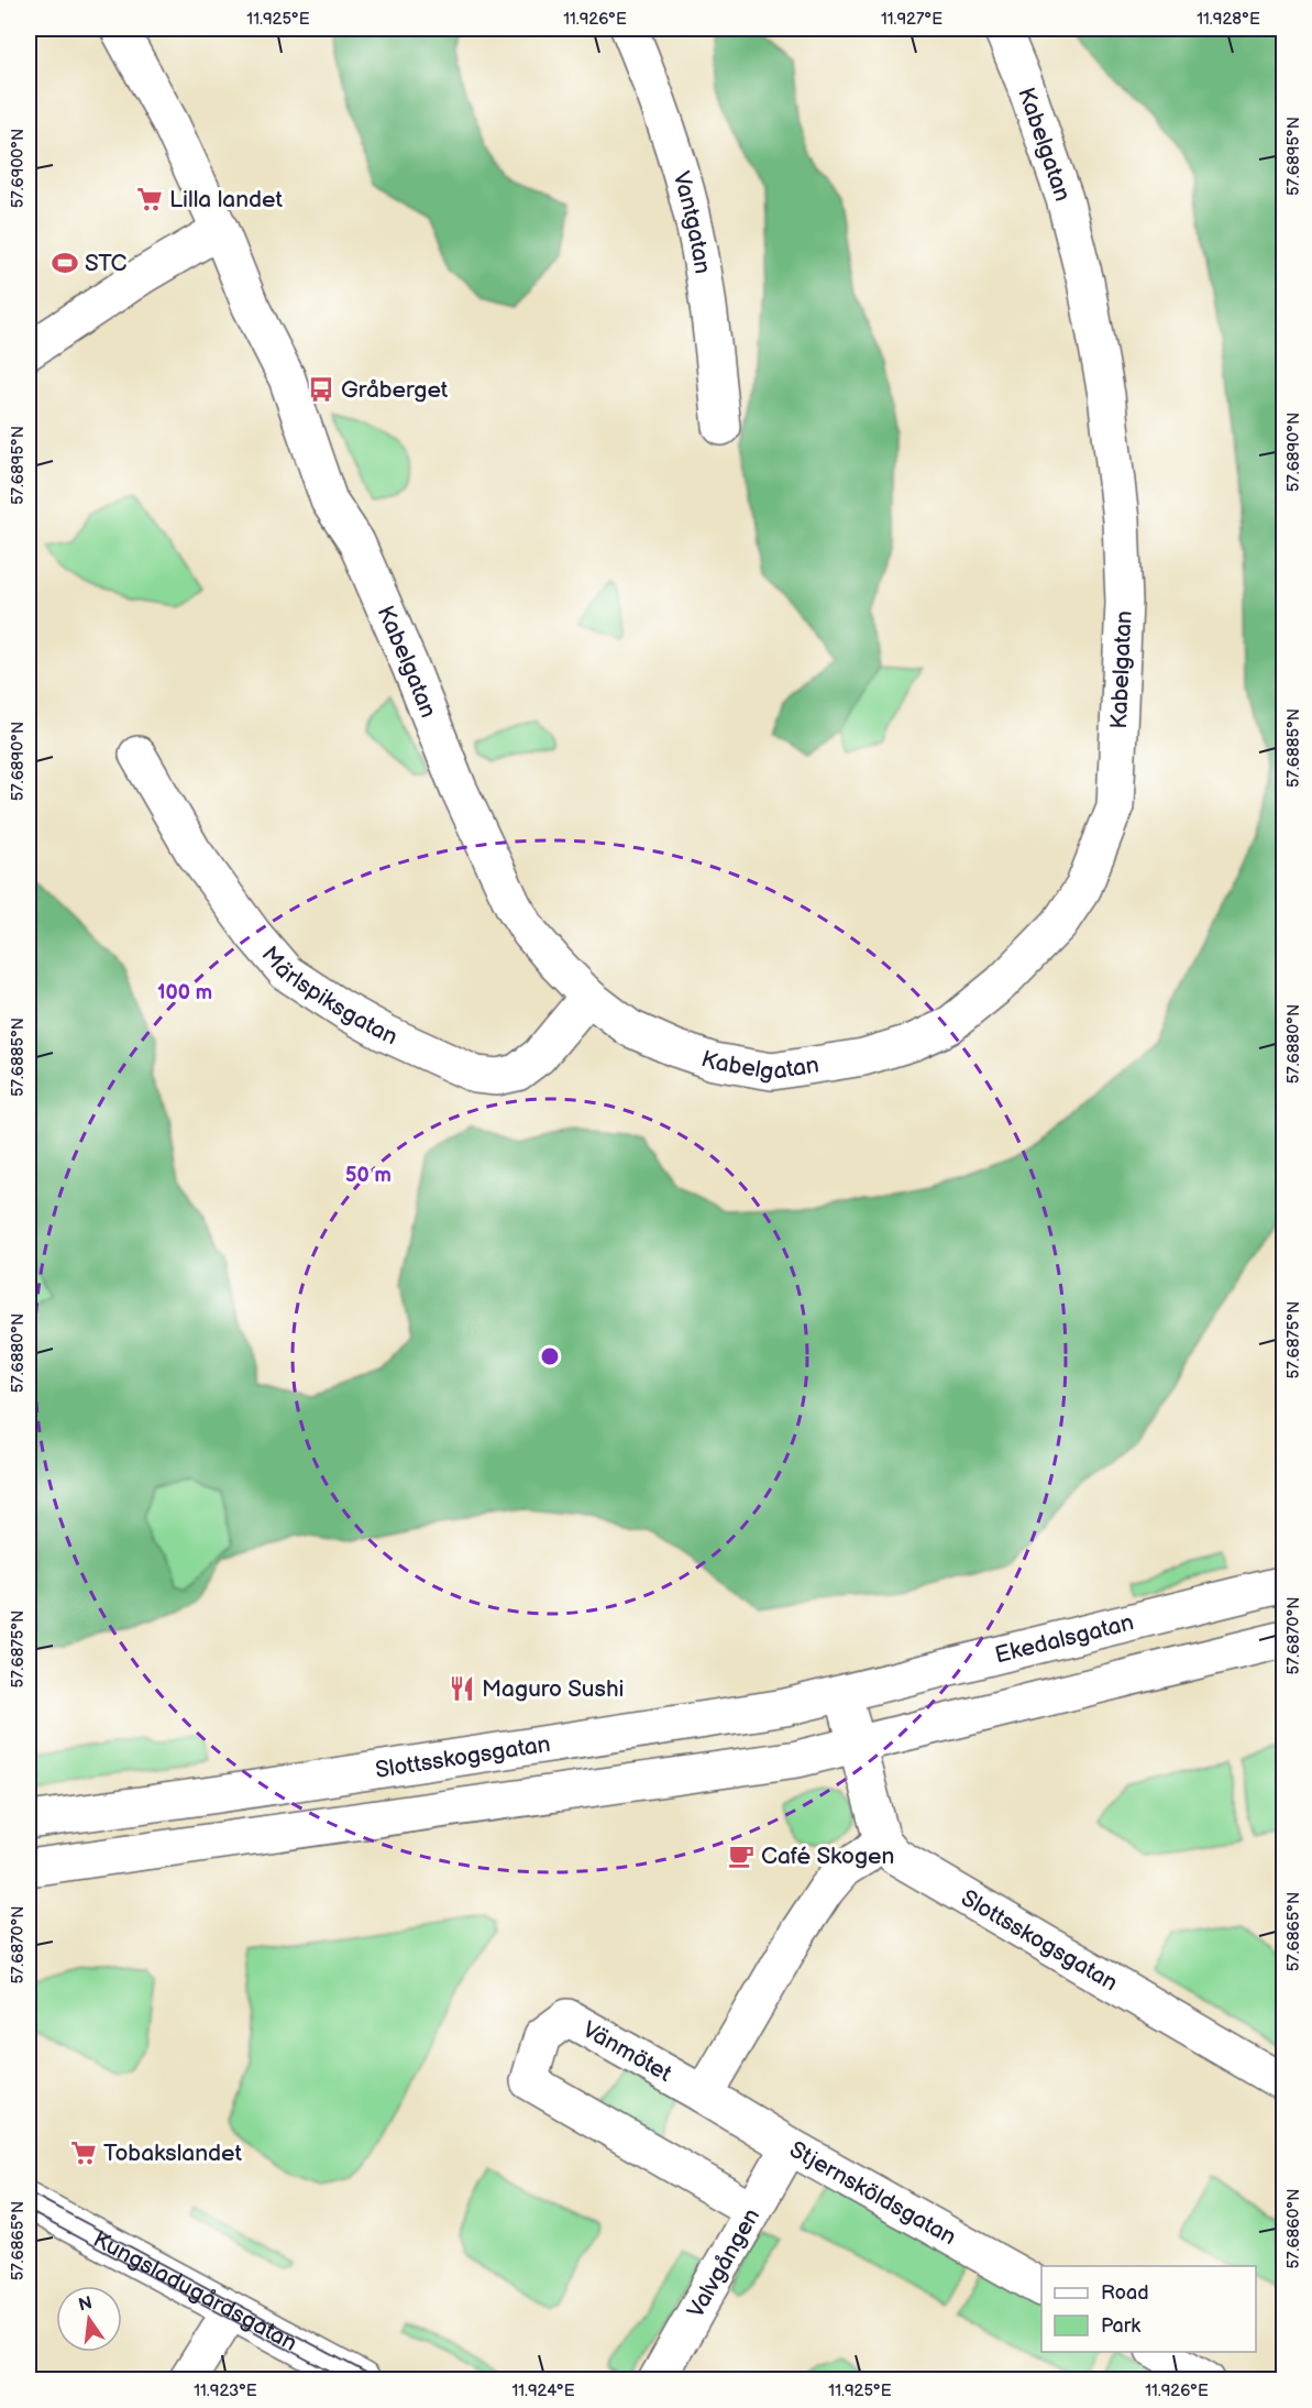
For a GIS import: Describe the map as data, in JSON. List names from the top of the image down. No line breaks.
{"streets":{"street":["Kabelgatan","Vantgatan","Märlspiksgatan","Ekedalsgatan","Slottsskogsgatan","Vänmötet","Stjernsköldsgatan","Valvgången","Kungsladugårdsgatan"]},"crossings":[["Kabelgatan","Märlspiksgatan"],["Ekedalsgatan","Slottsskogsgatan"],["Vänmötet","Stjernsköldsgatan"],["Vänmötet","Valvgången"],["Stjernsköldsgatan","Valvgången"]],"places":{"supermarket":["Lilla landet","Tobakslandet"],"sports":["STC"],"bus stop":["Gråberget"],"restaurant":["Maguro Sushi"],"cafe":["Café Skogen"]},"legend":["Road","Park"],"north":"top","coordinates":["11.925°E","11.926°E","11.927°E","11.928°E","57.6895°N","57.6900°N","57.6890°N","57.6885°N","57.6880°N","57.6875°N","57.6870°N","57.6865°N","57.6860°N","11.923°E","11.924°E"],"rings":["100 m","50 m"]}
